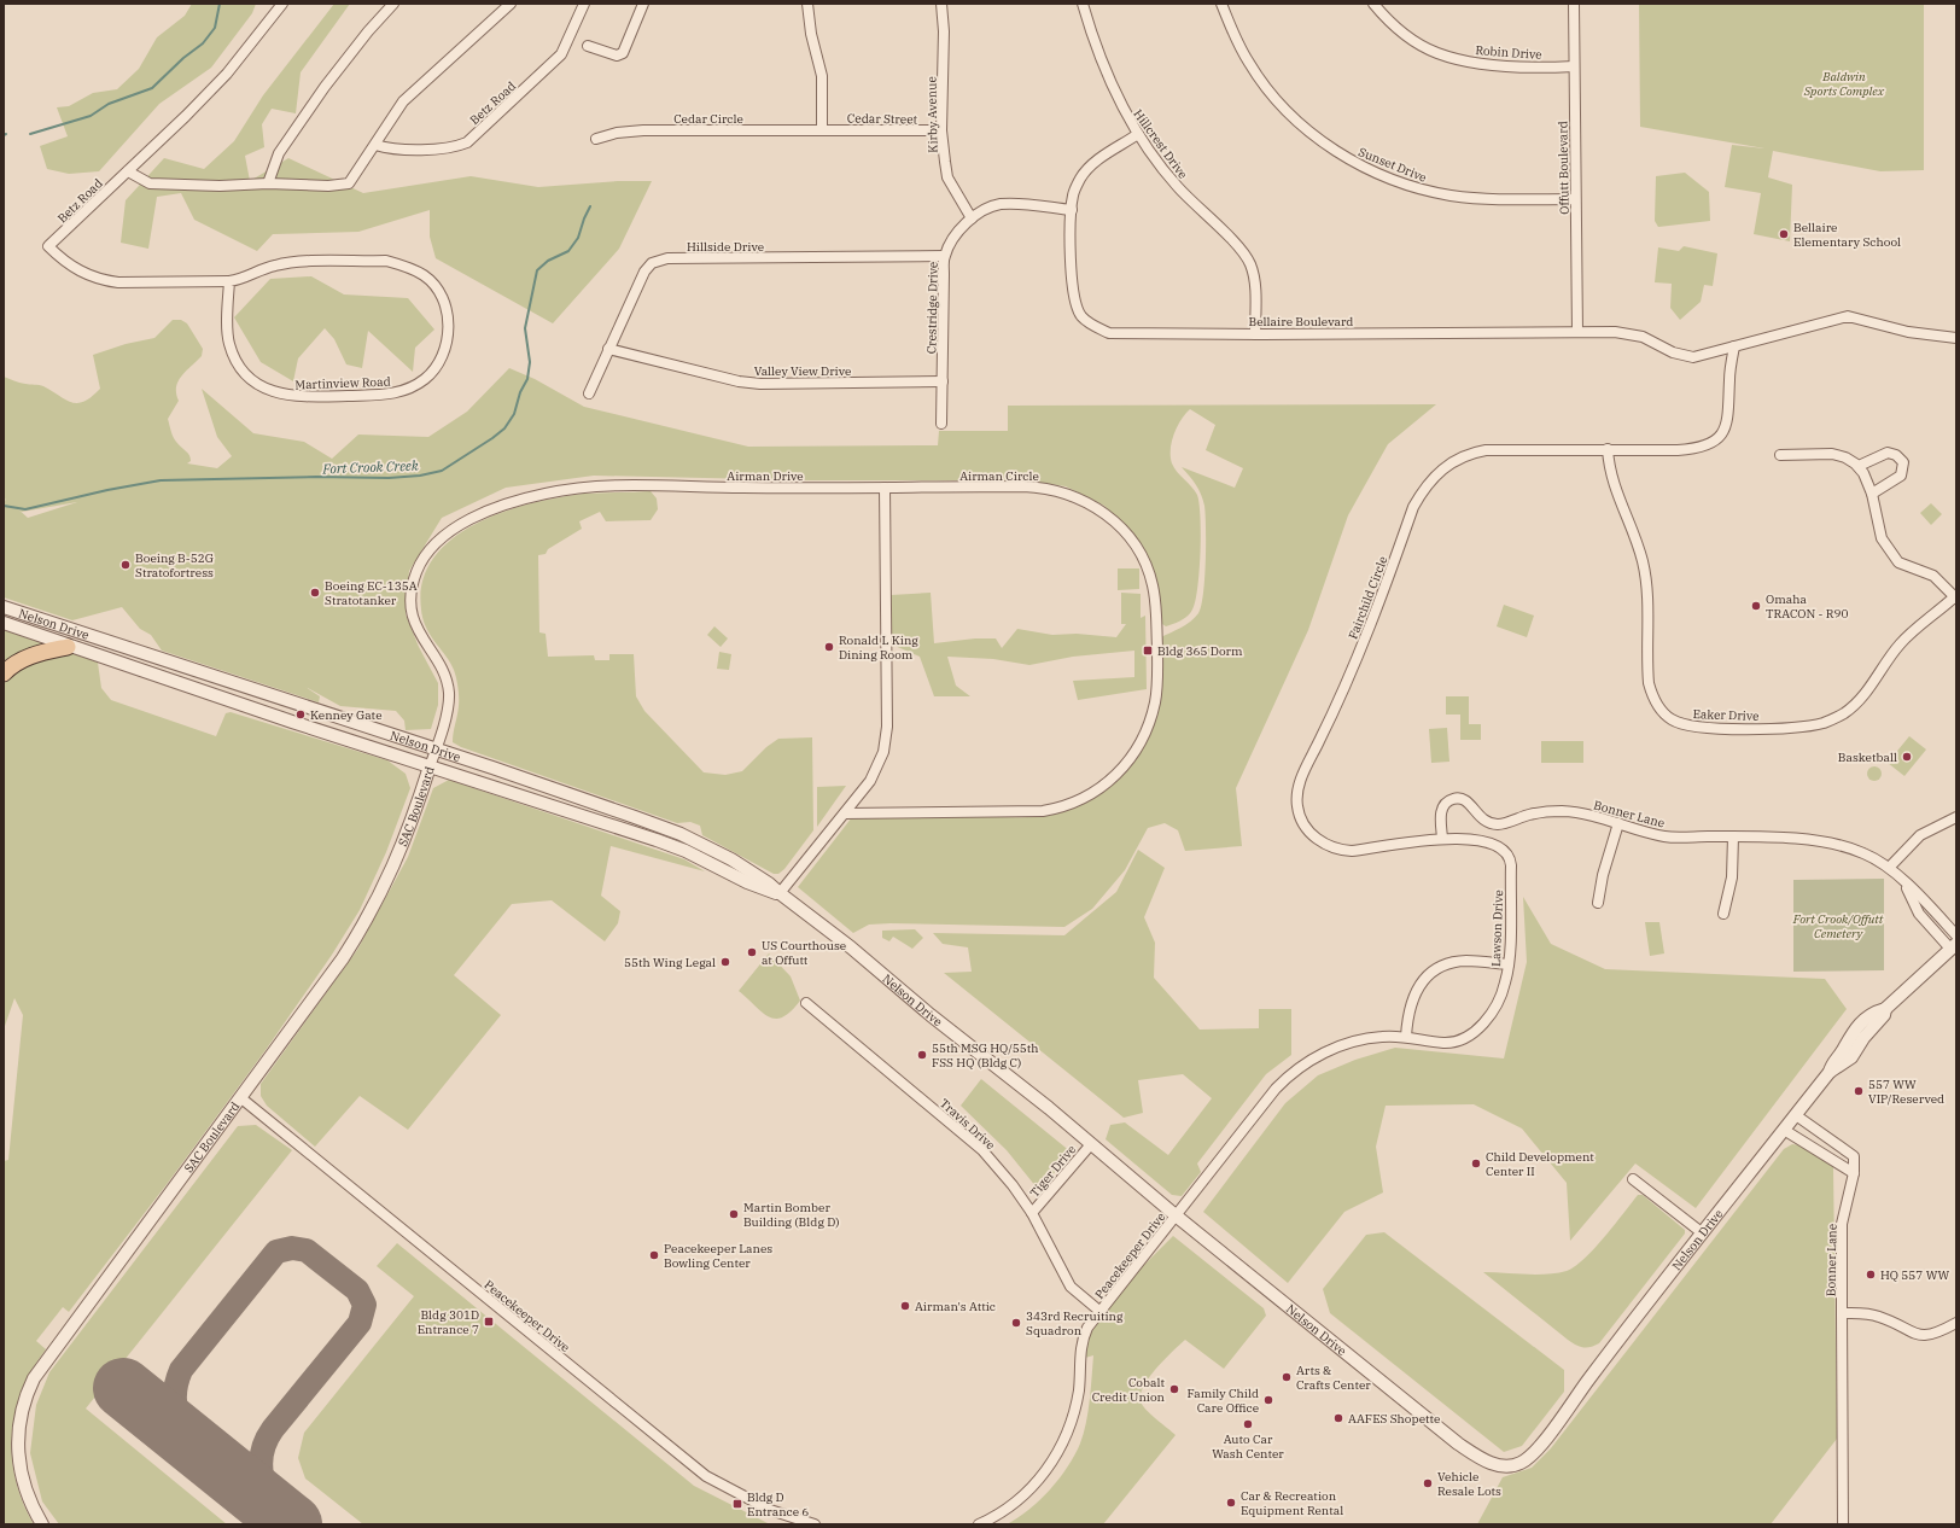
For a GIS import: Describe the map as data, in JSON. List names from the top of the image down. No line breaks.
{"streets":{"street":["Robin Drive","Betz Road","Kirby Avenue","Cedar Circle","Cedar Street","Hillcrest Drive","Sunset Drive","Offutt Boulevard","Hillside Drive","Crestridge Drive","Bellaire Boulevard","Valley View Drive","Martinview Road","Airman Drive","Airman Circle","Fairchild Circle","Nelson Drive","Eaker Drive","SAC Boulevard","Bonner Lane","Lawson Drive","Travis Drive","Tiger Drive","Peacekeeper Drive"]},"crossings":[["Robin Drive","Offutt Boulevard"],["Betz Road","Martinview Road"],["Kirby Avenue","Cedar Street"],["Kirby Avenue","Crestridge Drive"],["Cedar Circle","Cedar Street"],["Hillcrest Drive","Bellaire Boulevard"],["Sunset Drive","Offutt Boulevard"],["Offutt Boulevard","Bellaire Boulevard"],["Hillside Drive","Crestridge Drive"],["Hillside Drive","Valley View Drive"],["Crestridge Drive","Bellaire Boulevard"],["Crestridge Drive","Valley View Drive"],["Bellaire Boulevard","Fairchild Circle"],["Airman Drive","Airman Circle"],["Airman Drive","Nelson Drive"],["Airman Drive","SAC Boulevard"],["Fairchild Circle","Eaker Drive"],["Fairchild Circle","Bonner Lane"],["Fairchild Circle","Lawson Drive"],["Nelson Drive","SAC Boulevard"],["Nelson Drive","Bonner Lane"],["Nelson Drive","Tiger Drive"],["Nelson Drive","Peacekeeper Drive"],["SAC Boulevard","Peacekeeper Drive"],["Bonner Lane","Lawson Drive"],["Travis Drive","Tiger Drive"],["Travis Drive","Peacekeeper Drive"]],"water":["Fort Crook Creek"],"parks":["Baldwin Sports Complex","Fort Crook/Offutt Cemetery"],"places":{"other":["Bellaire Elementary School","Boeing B-52G Stratofortress","Boeing EC-135A Stratotanker","Omaha TRACON - R90","Ronald L King Dining Room","Kenney Gate","Basketball","US Courthouse at Offutt","55th Wing Legal","55th MSG HQ/55th FSS HQ (Bldg C)","557 WW VIP/Reserved","Child Development Center II","Martin Bomber Building (Bldg D)","Peacekeeper Lanes Bowling Center","HQ 557 WW","Airman's Attic","343rd Recruiting Squadron","Arts & Crafts Center","Cobalt Credit Union","Family Child Care Office","AAFES Shopette","Auto Car Wash Center","Vehicle Resale Lots","Car & Recreation Equipment Rental"],"transit":["Bldg 365 Dorm","Bldg 301D Entrance 7","Bldg D Entrance 6"]}}
